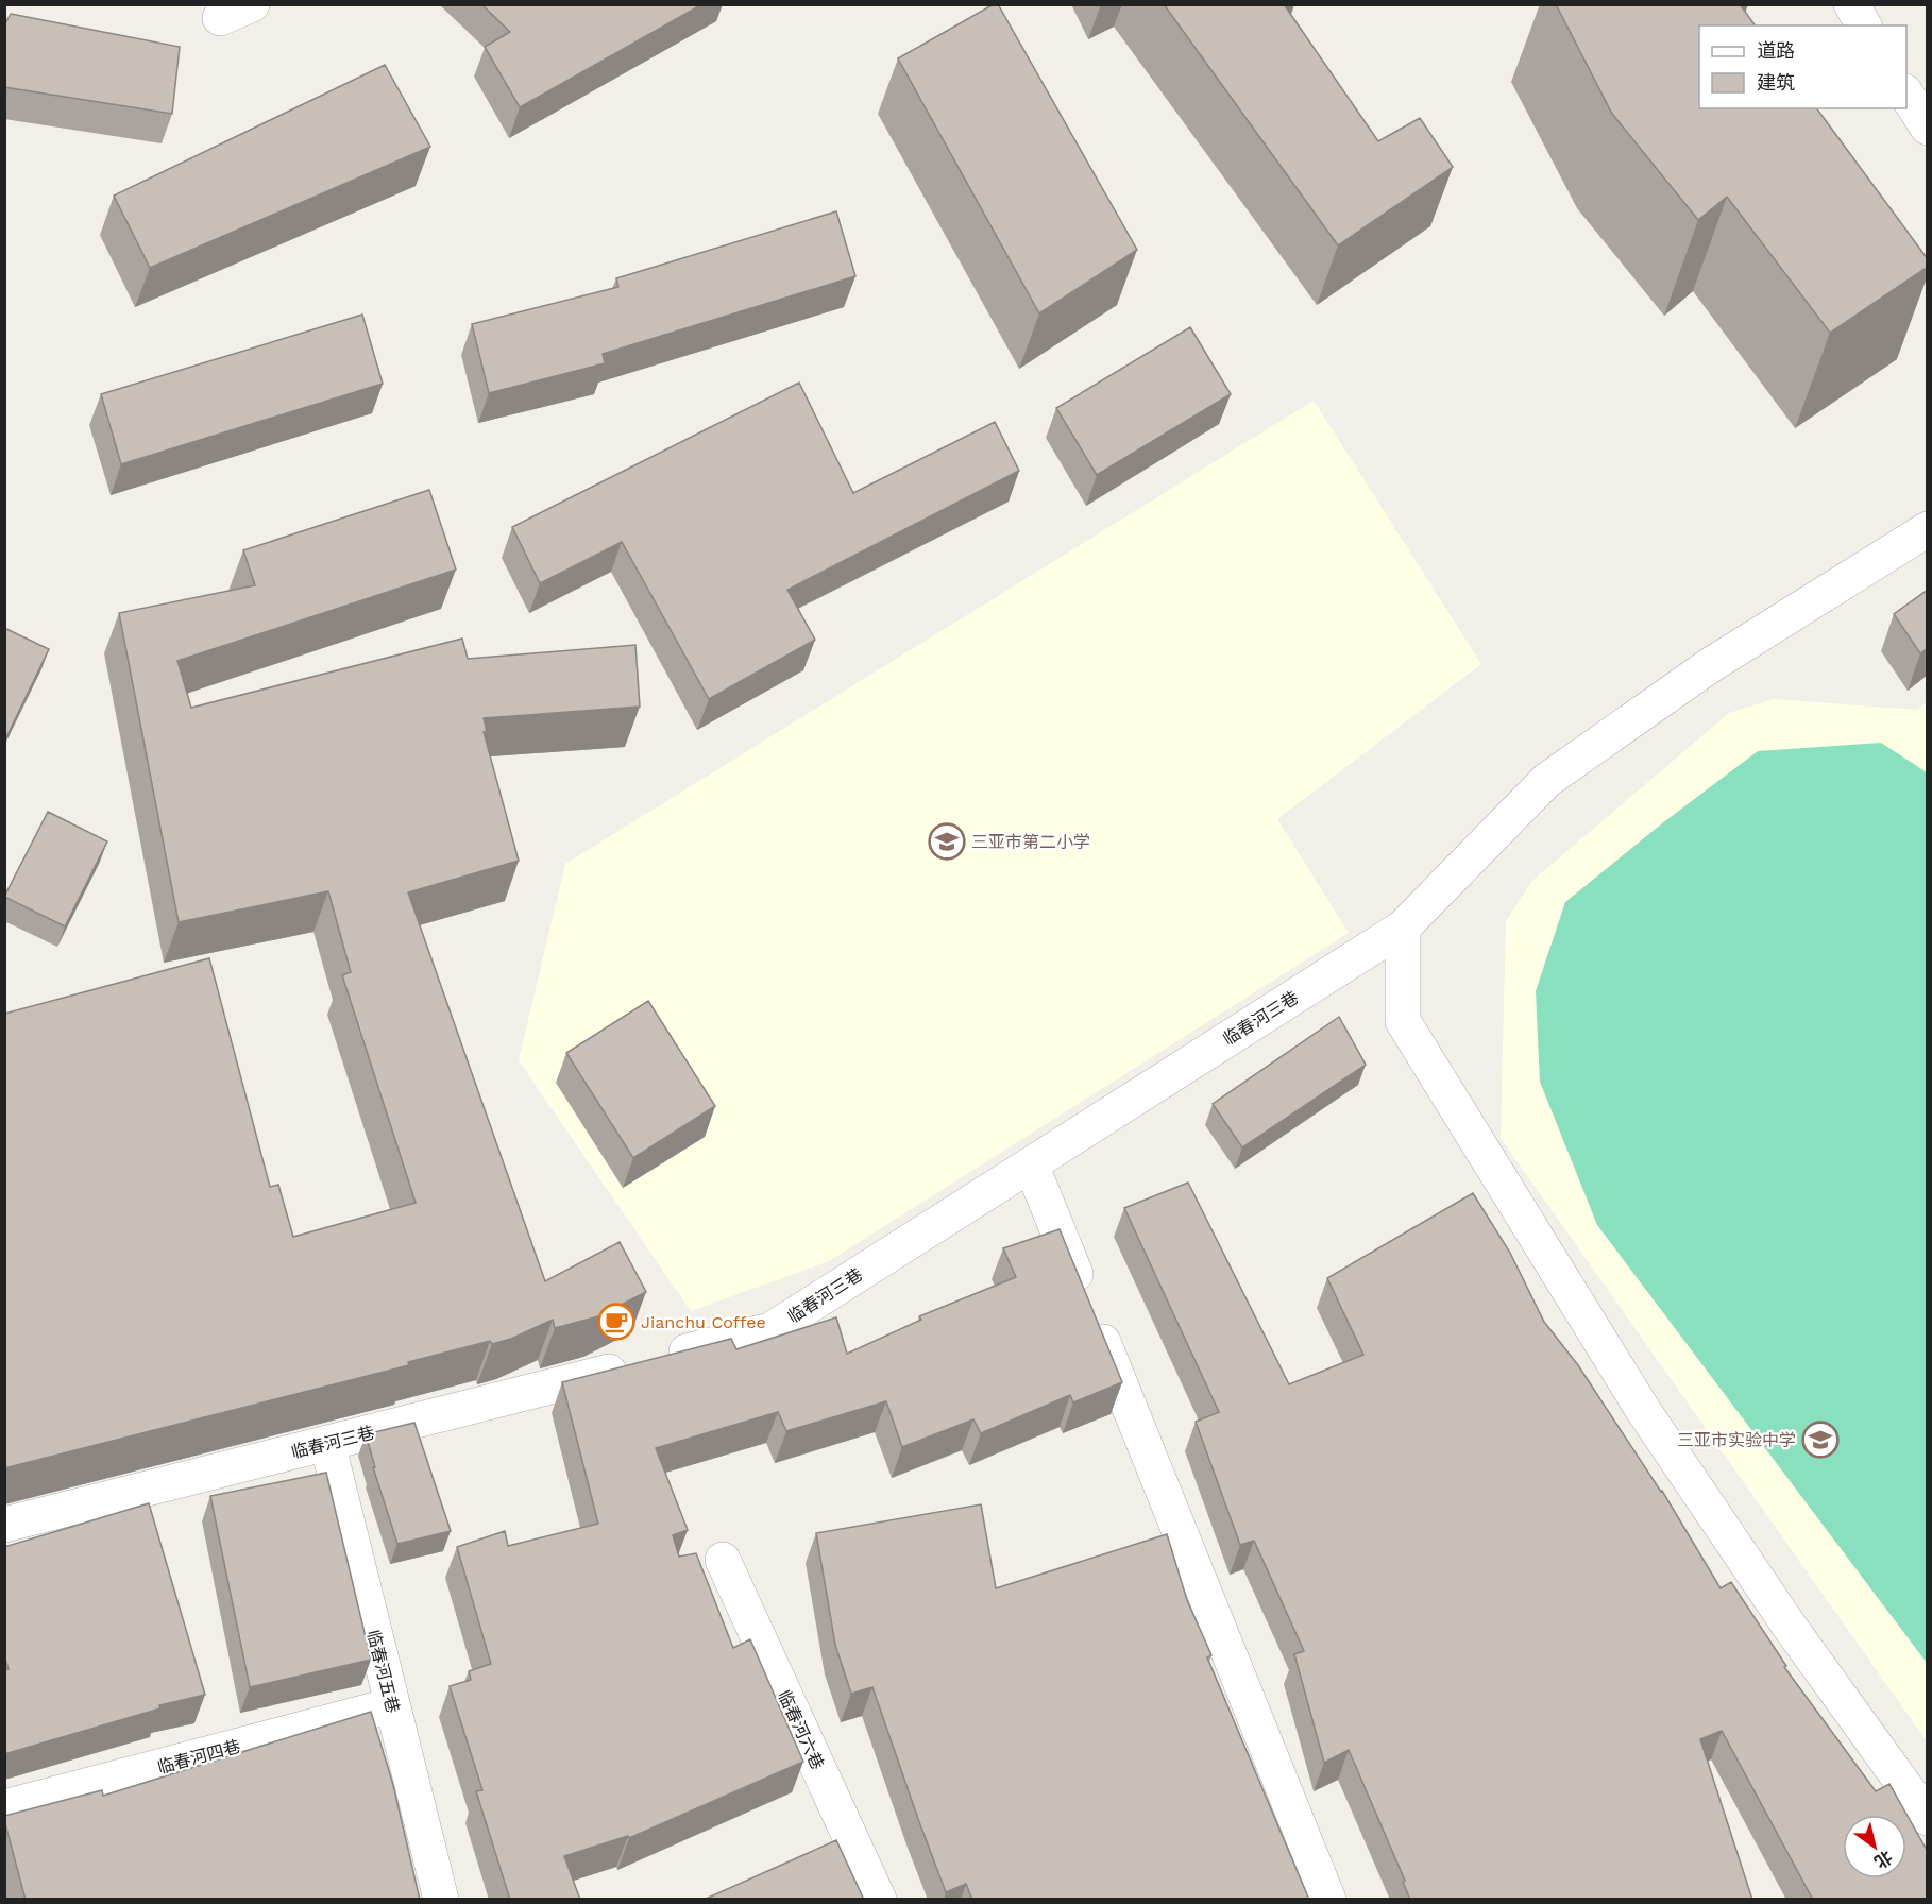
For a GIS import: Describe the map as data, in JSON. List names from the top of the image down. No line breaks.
{"streets":{"street":["临春河三巷","临春河五巷","临春河六巷","临春河四巷"]},"crossings":[["临春河三巷","临春河五巷"],["临春河五巷","临春河四巷"]],"places":{"school or university":["三亚市第二小学","三亚市实验中学"],"cafe":["Jianchu Coffee"]},"legend":["道路","建筑"],"north":"bottom right"}
